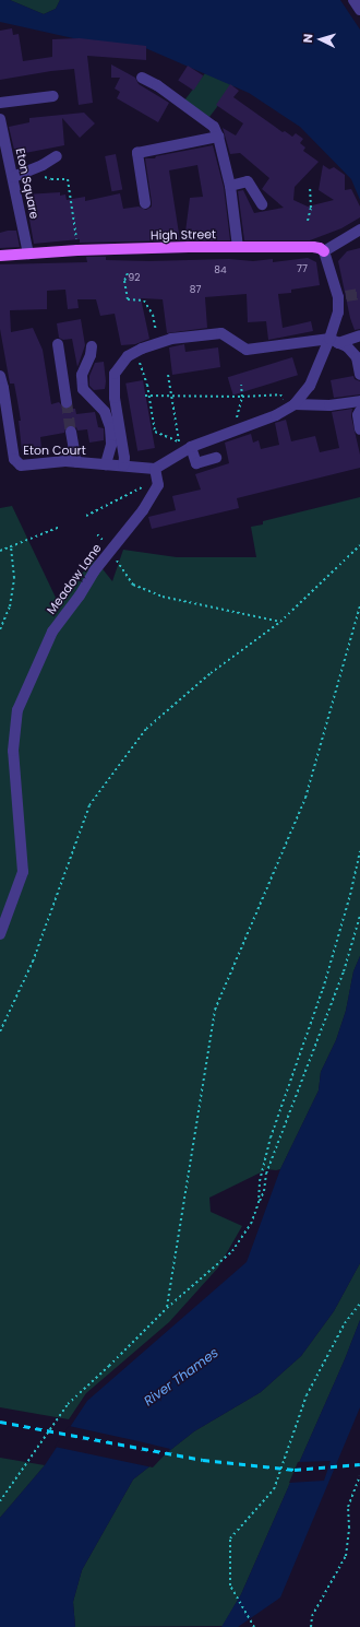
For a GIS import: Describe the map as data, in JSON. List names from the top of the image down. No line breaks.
{"streets":{"main road":["High Street"],"street":["Eton Square","Eton Court","Meadow Lane"]},"crossings":[["Eton Square","High Street"],["Eton Court","Meadow Lane"]],"water":["River Thames"],"house_numbers":["77","84","92","87"],"north":"left"}
